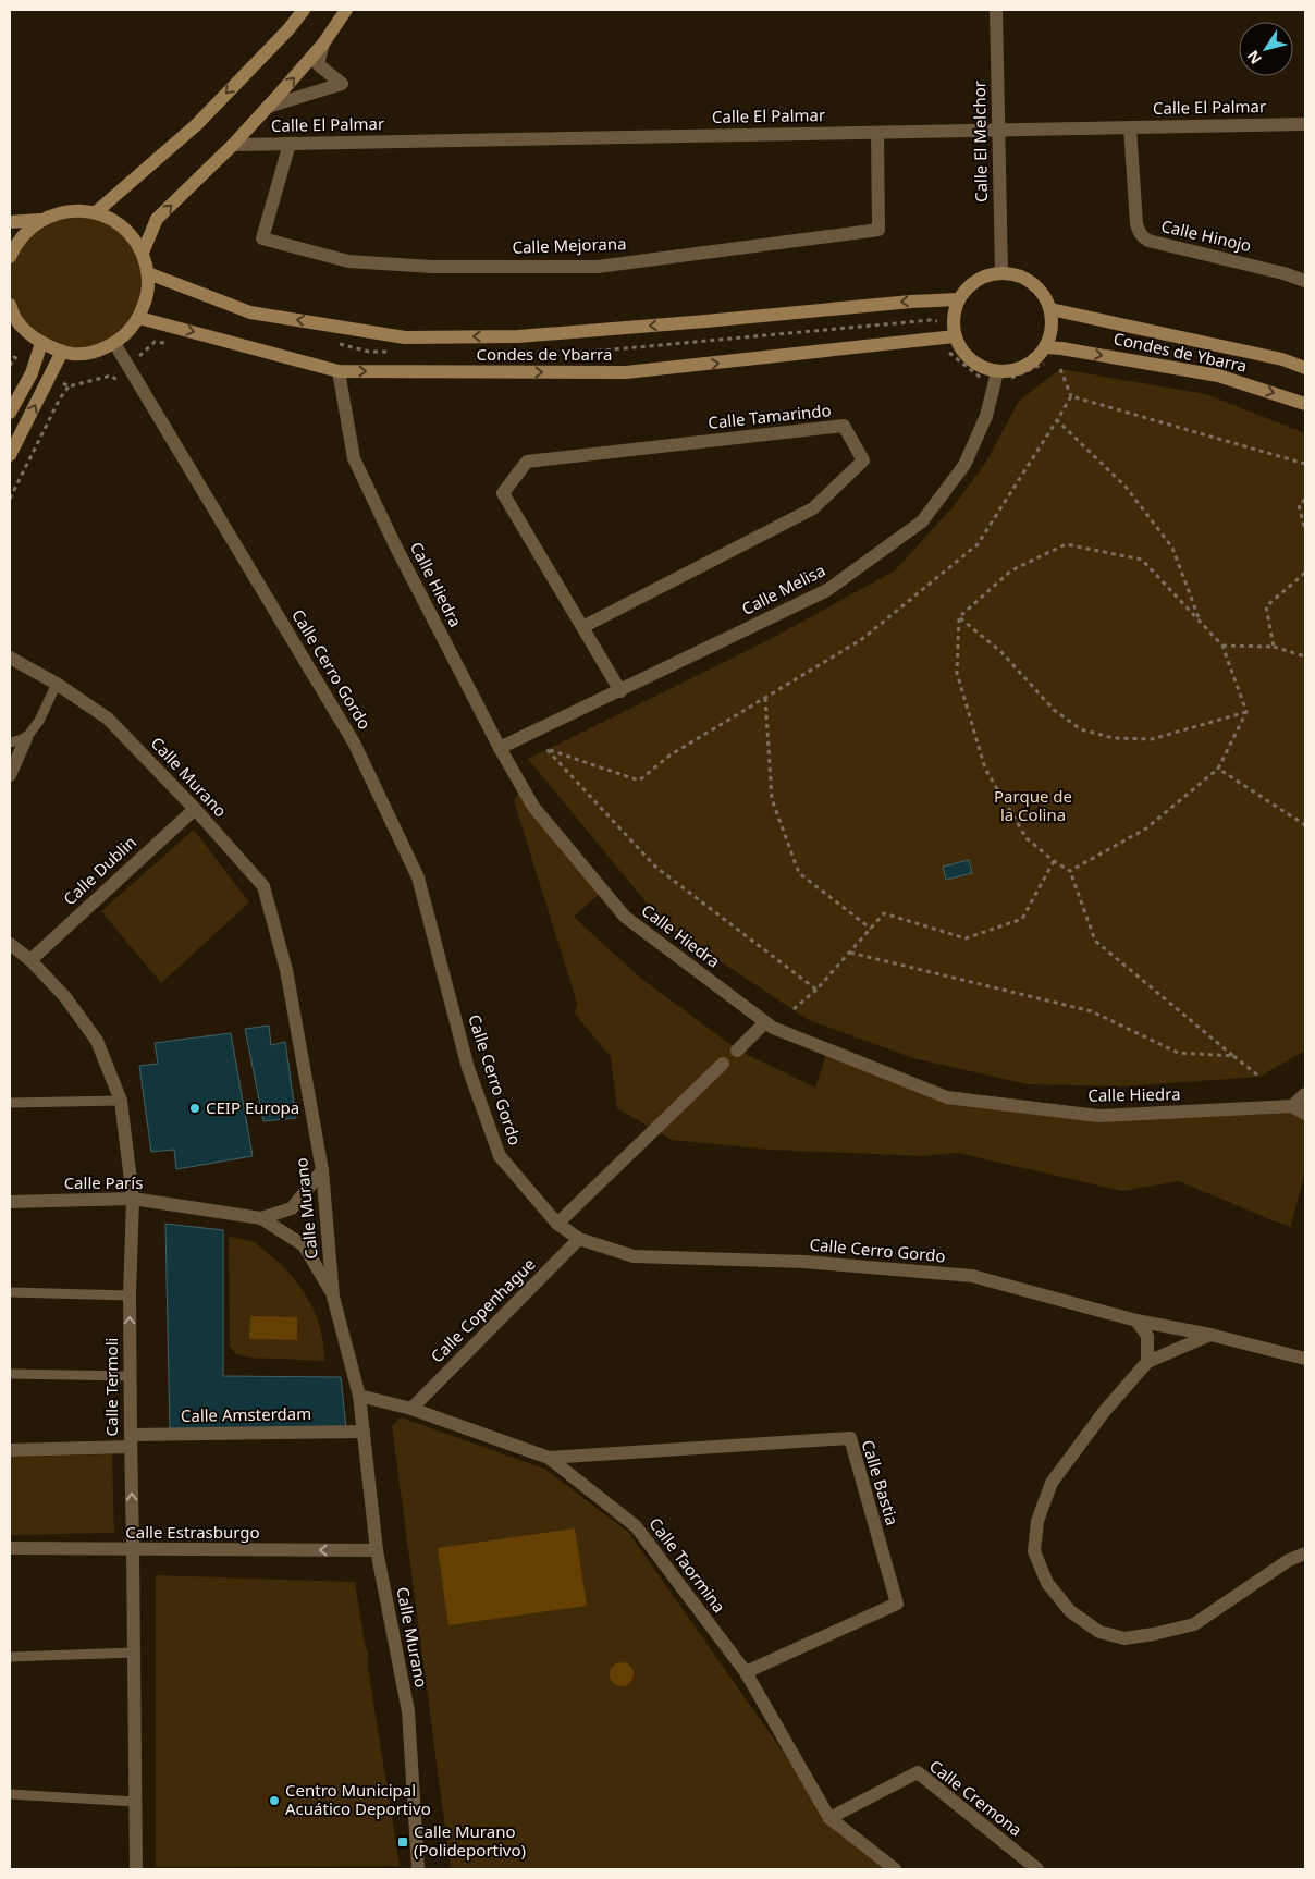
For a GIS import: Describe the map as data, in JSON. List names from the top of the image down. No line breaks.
{"streets":{"main road":["Condes de Ybarra"],"street":["Calle El Palmar","Calle El Melchor","Calle Hinojo","Calle Mejorana","Calle Tamarindo","Calle Hiedra","Calle Melisa","Calle Cerro Gordo","Calle Murano","Calle Dublin","Calle París","Calle Copenhague","Calle Termoli","Calle Amsterdam","Calle Bastia","Calle Estrasburgo","Calle Taormina","Calle Cremona"]},"crossings":[["Calle El Palmar","Calle El Melchor"],["Calle El Palmar","Calle Hinojo"],["Calle El Palmar","Calle Mejorana"],["Calle El Melchor","Condes de Ybarra"],["Calle El Melchor","Calle Melisa"],["Condes de Ybarra","Calle Hiedra"],["Condes de Ybarra","Calle Melisa"],["Calle Tamarindo","Calle Melisa"],["Calle Hiedra","Calle Melisa"],["Calle Cerro Gordo","Calle Copenhague"],["Calle Murano","Calle Dublin"],["Calle Murano","Calle París"],["Calle Murano","Calle Amsterdam"],["Calle Murano","Calle Estrasburgo"],["Calle Murano","Calle Taormina"],["Calle Dublin","Calle Termoli"],["Calle París","Calle Termoli"],["Calle Copenhague","Calle Taormina"],["Calle Termoli","Calle Amsterdam"],["Calle Termoli","Calle Estrasburgo"],["Calle Bastia","Calle Taormina"],["Calle Taormina","Calle Cremona"]],"one_way":["Calle Estrasburgo"],"parks":["Parque de la Colina"],"places":{"other":["CEIP Europa","Centro Municipal Acuático Deportivo"],"transit":["Calle Murano (Polideportivo)"]},"north":"bottom left"}
